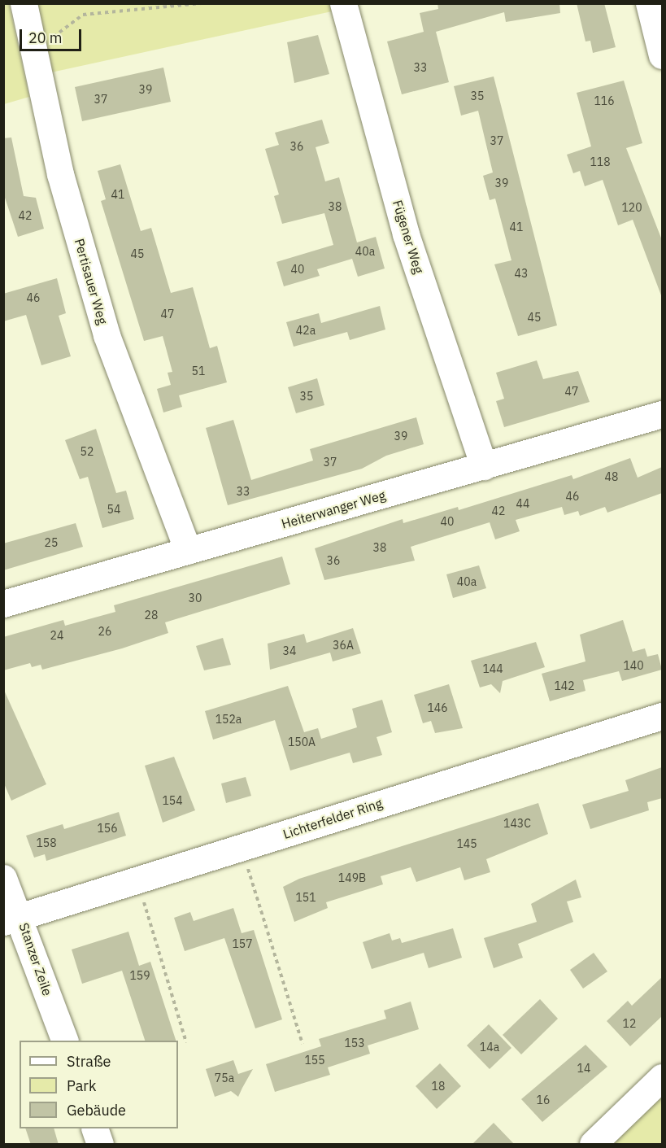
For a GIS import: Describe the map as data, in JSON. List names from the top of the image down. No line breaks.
{"streets":{"street":["Fügener Weg","Pertisauer Weg","Heiterwanger Weg","Lichterfelder Ring","Stanzer Zeile"]},"crossings":[["Fügener Weg","Heiterwanger Weg"],["Pertisauer Weg","Heiterwanger Weg"],["Lichterfelder Ring","Stanzer Zeile"]],"house_numbers":["33","39","35","37","116","37","36","118","39","41","38","120","42","41","40a","45","40","43","46","47","45","42a","51","47","35","39","52","37","48","33","46","44","54","42","40","25","38","36","40a","30","28","26","24","36A","34","140","144","142","146","152a","150A","154","143C","156","158","145","149B","151","157","159","12","153","14a","155","14","75a","18","16"],"legend":["Straße","Park","Gebäude"],"scale_bar":"20 m"}
